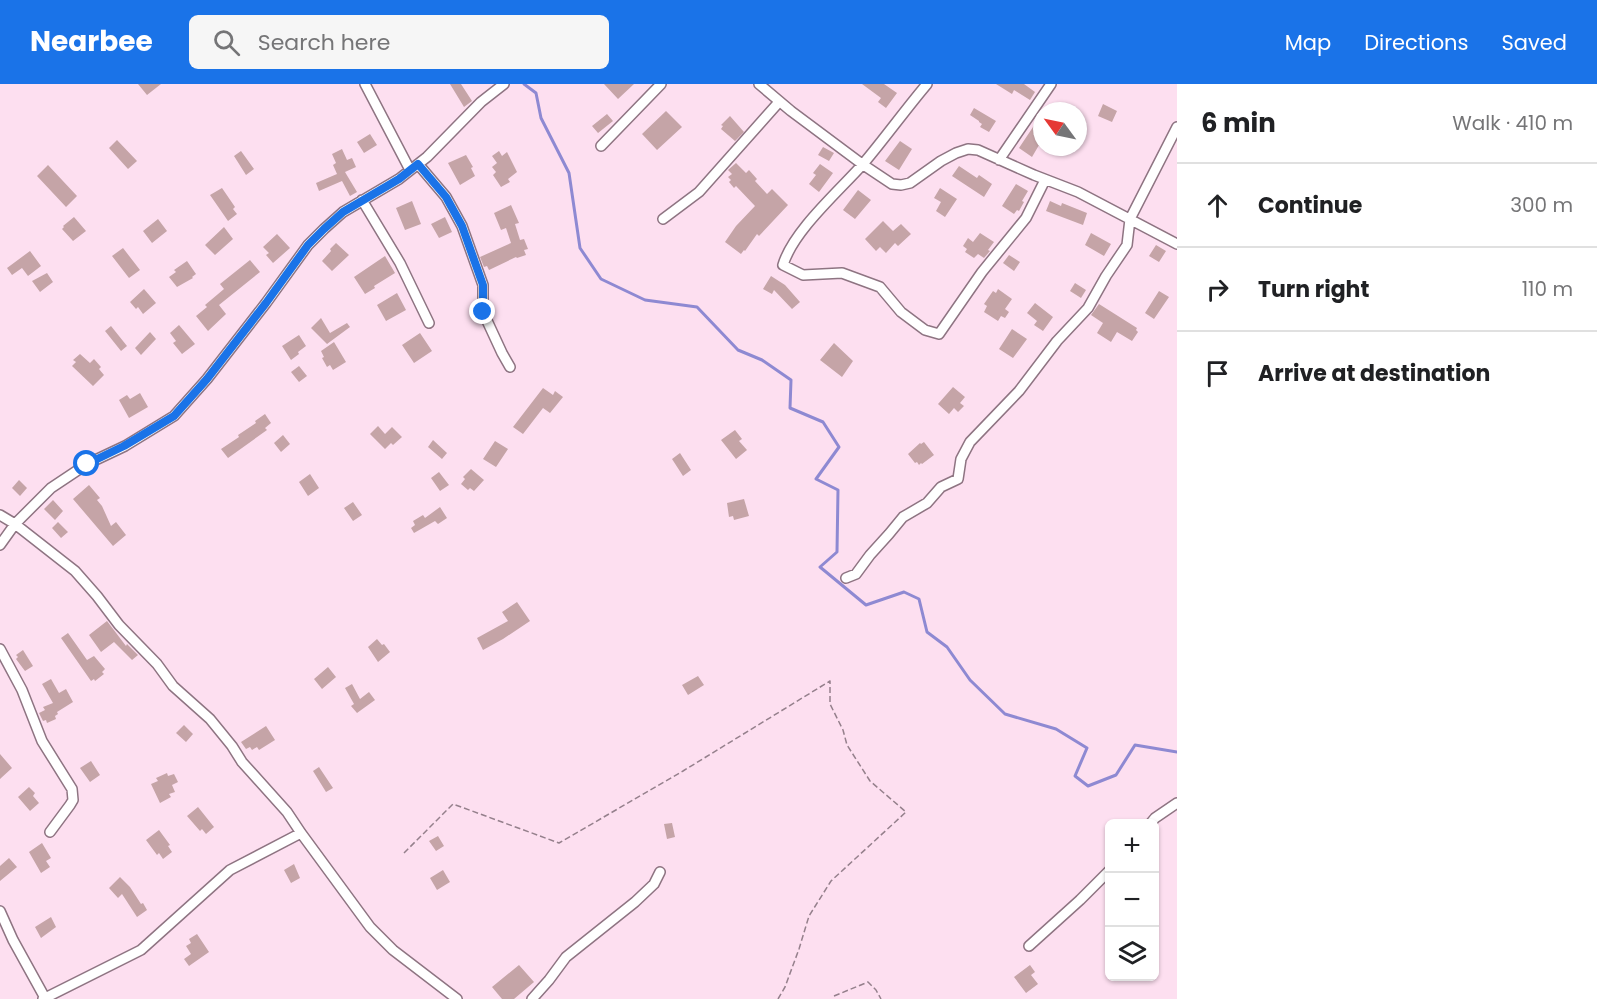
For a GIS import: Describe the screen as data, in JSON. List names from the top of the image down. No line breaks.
{"north":"top left","page":{"header":"Nearbee","search":"Search here","nav":["Map","Directions","Saved"],"heading":["6 min","Walk · 410 m"],"list":[["Continue","300 m"],["Turn right","110 m"],"Arrive at destination"],"map_buttons":["+","−"]}}
